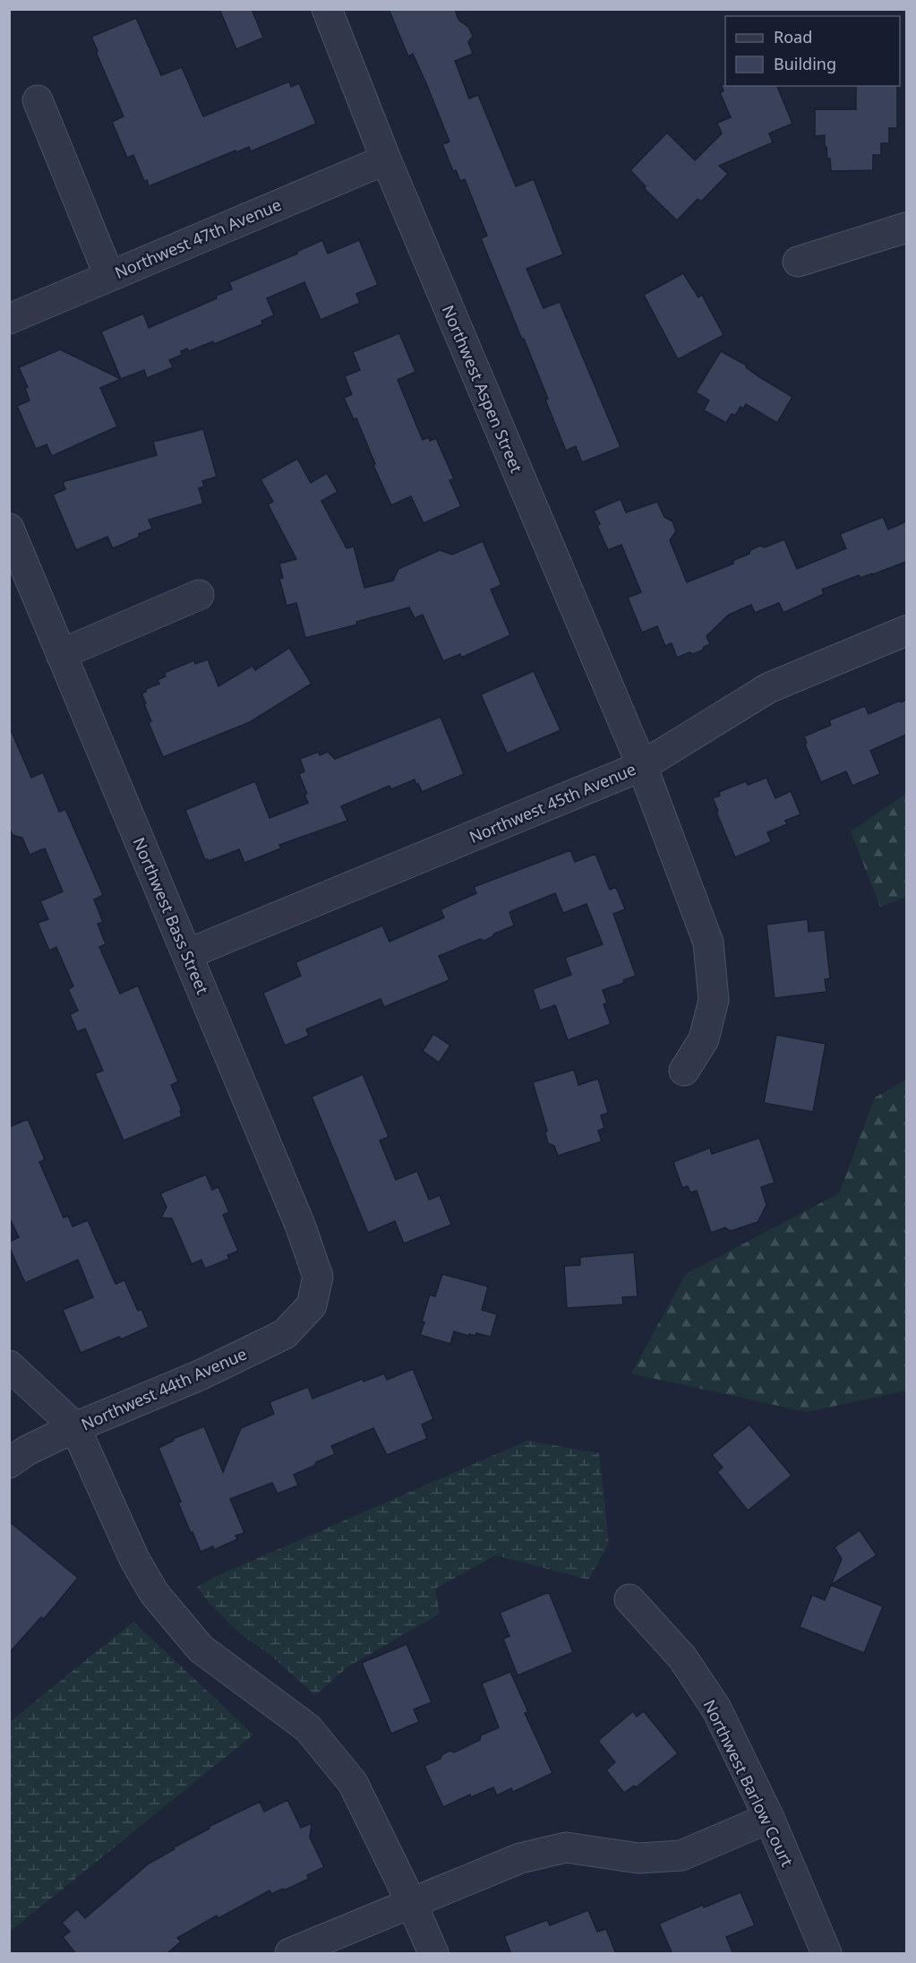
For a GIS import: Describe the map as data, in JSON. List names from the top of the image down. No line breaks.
{"streets":{"street":["Northwest 47th Avenue","Northwest Aspen Street","Northwest 45th Avenue","Northwest Bass Street","Northwest 44th Avenue","Northwest Barlow Court"]},"crossings":[["Northwest 47th Avenue","Northwest Aspen Street"],["Northwest Aspen Street","Northwest 45th Avenue"],["Northwest 45th Avenue","Northwest Bass Street"],["Northwest Bass Street","Northwest 44th Avenue"]],"legend":["Road","Building"]}
